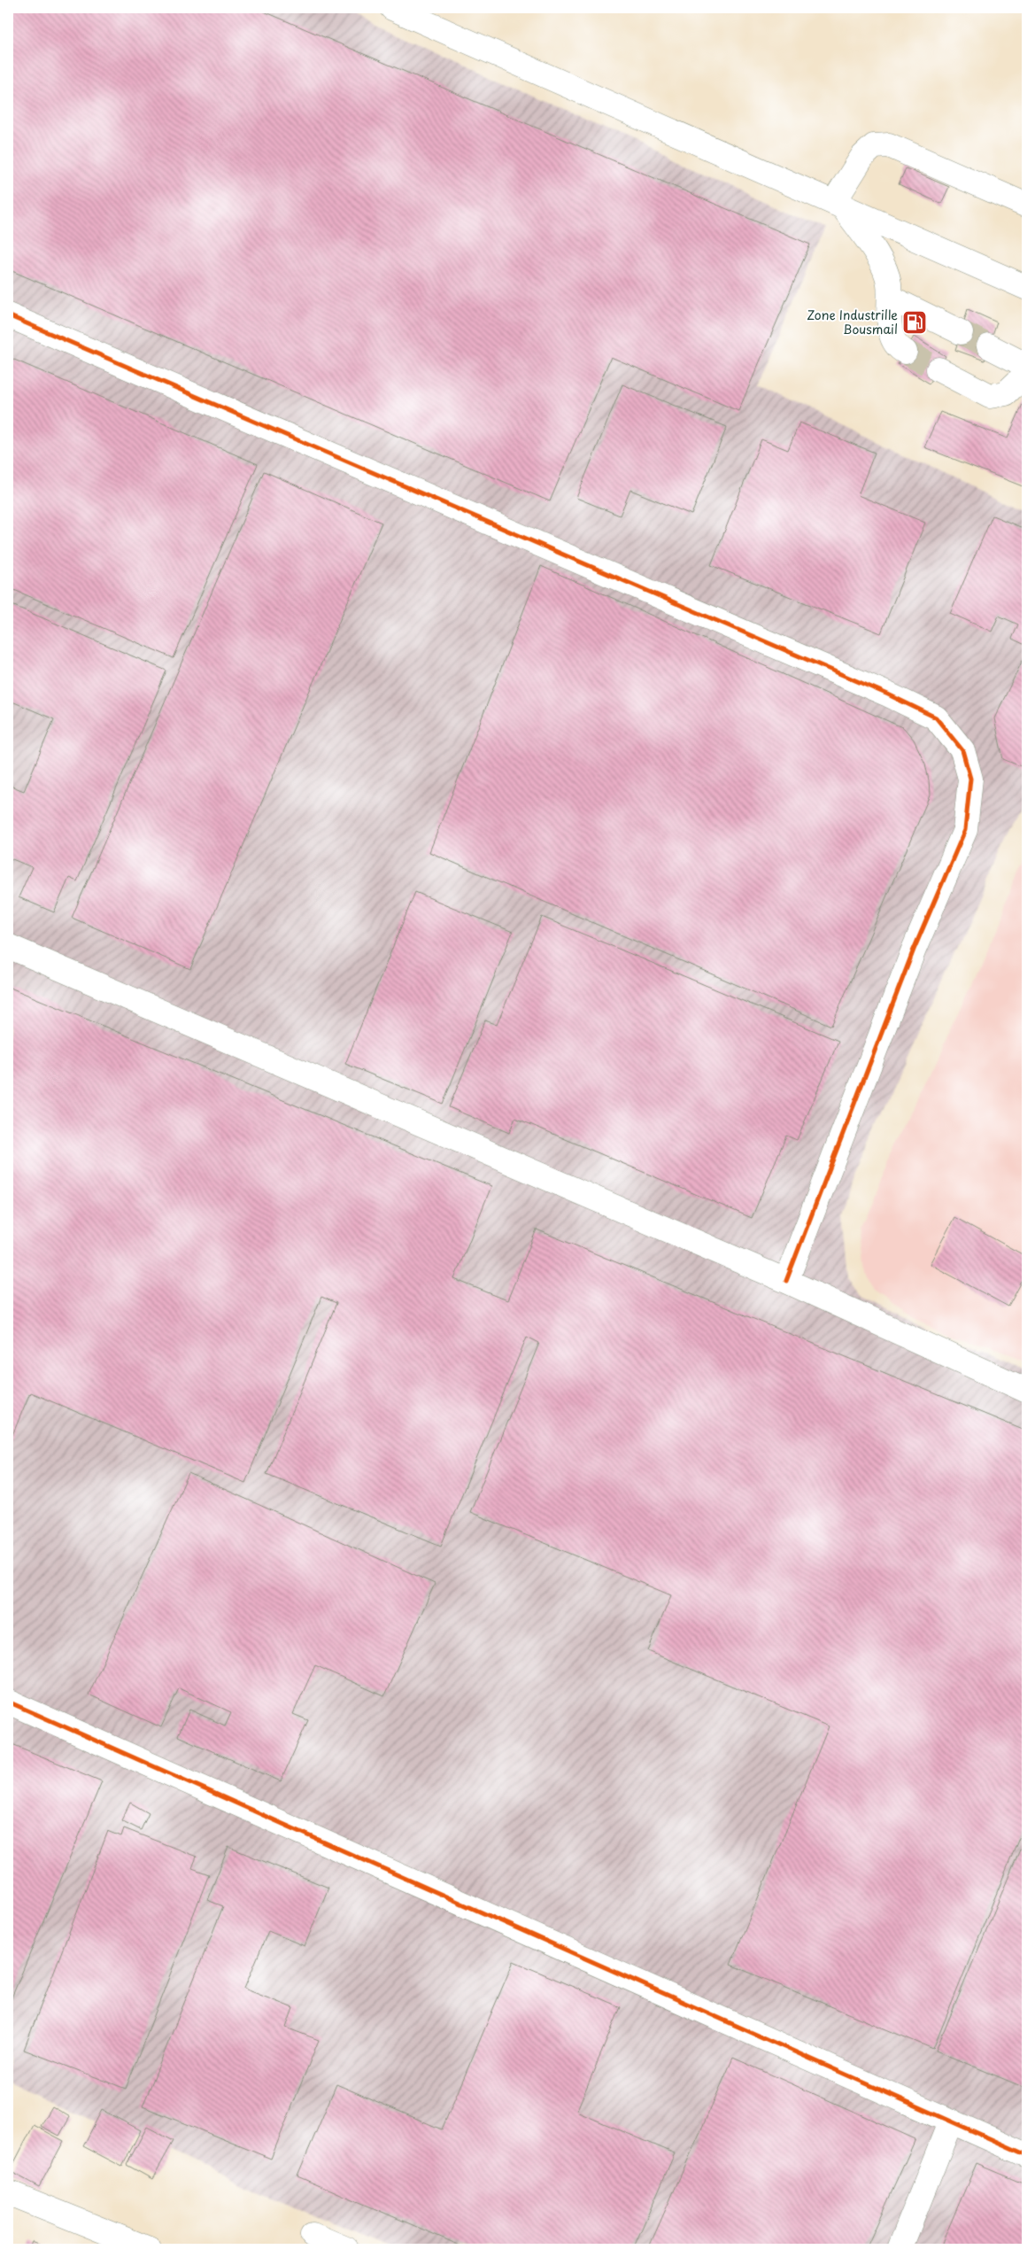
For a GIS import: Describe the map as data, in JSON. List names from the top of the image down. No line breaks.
{"places":{"fuel station":["Zone Industrille Bousmail"]}}
